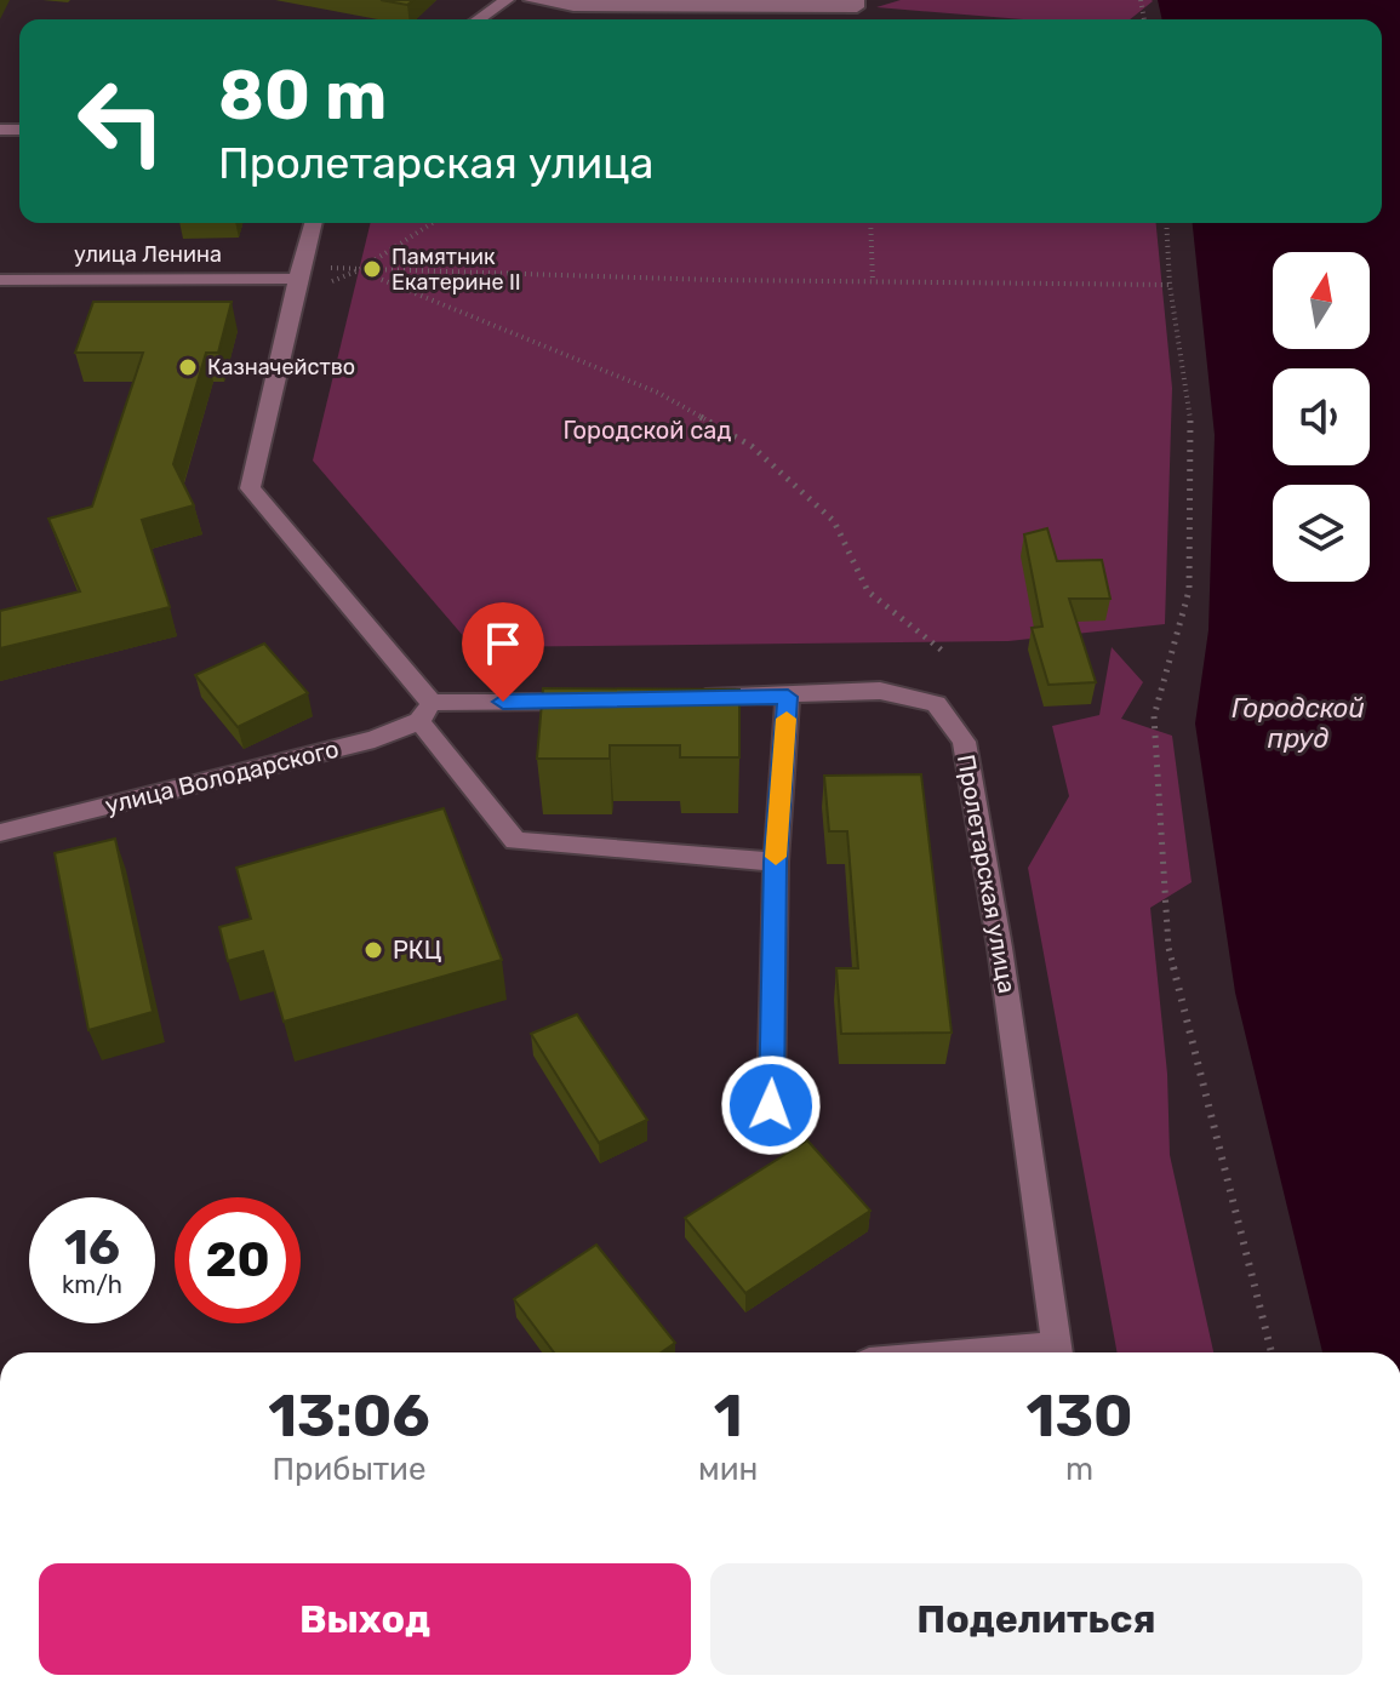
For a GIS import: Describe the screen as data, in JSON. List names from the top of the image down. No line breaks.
{"streets":{"street":["улица Ленина","улица Володарского","Пролетарская улица"]},"water":["Городской пруд"],"parks":["Городской сад"],"places":["Памятник Екатерине II","Казначейство","РКЦ"],"north":"top","page":{"turn":["80 m","Пролетарская улица"],"speed":"16 km/h","limit":"20","eta":["13:06","Прибытие","1","мин","130","m"],"buttons":["Выход","Поделиться"]}}
